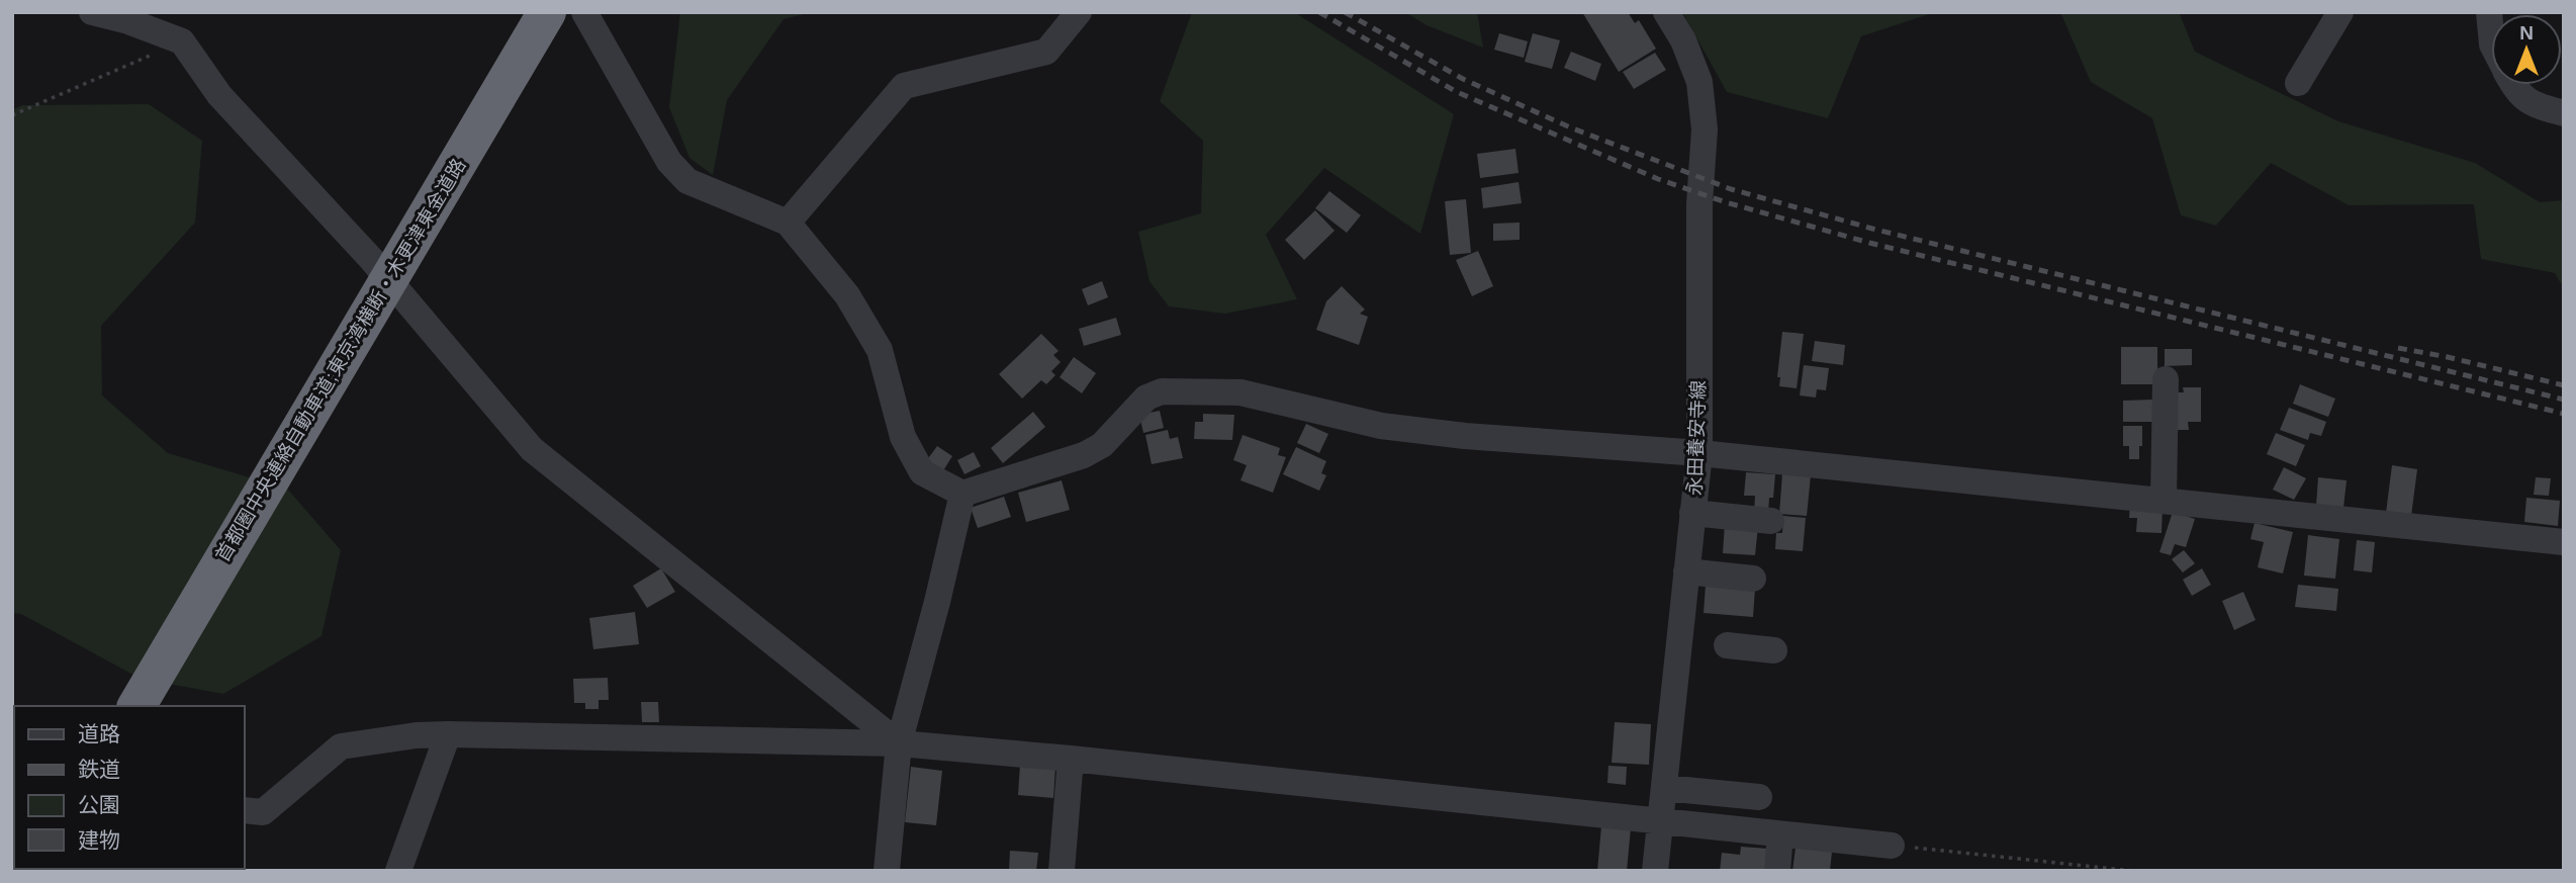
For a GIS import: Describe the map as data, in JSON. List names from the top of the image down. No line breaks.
{"streets":{"highway":["首都圏中央連絡自動車道;東京湾横断・木更津東金道路"],"street":["永田養安寺線"]},"legend":["道路","鉄道","公園","建物"],"north":"top"}
